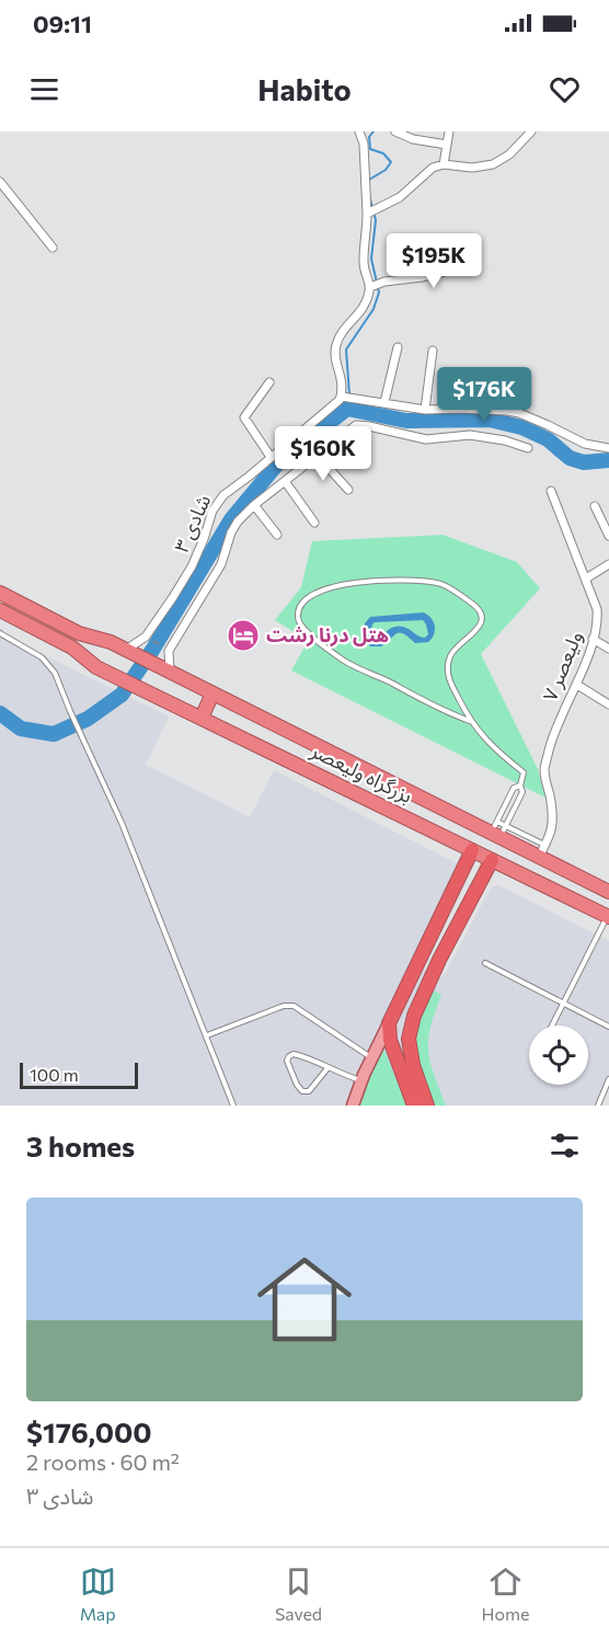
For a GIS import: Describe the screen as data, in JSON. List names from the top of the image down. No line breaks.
{"streets":{"highway":["بزرگراه ولیعصر"],"street":["شادی ۳","ولیعصر ۷"]},"crossings":[["شادی ۳","بزرگراه ولیعصر"],["ولیعصر ۷","بزرگراه ولیعصر"]],"places":{"hotel":["هتل درنا رشت"]},"scale_bar":"100 m","page":{"status":"09:11","header":"Habito","price":["$195K","$176K","$160K"],"scale":"100 m","heading":"3 homes","list":[{"name":"$176,000","note":"2 rooms · 60 m² · شادی ۳"}],"tabs":["Map","Saved","Home"]}}
